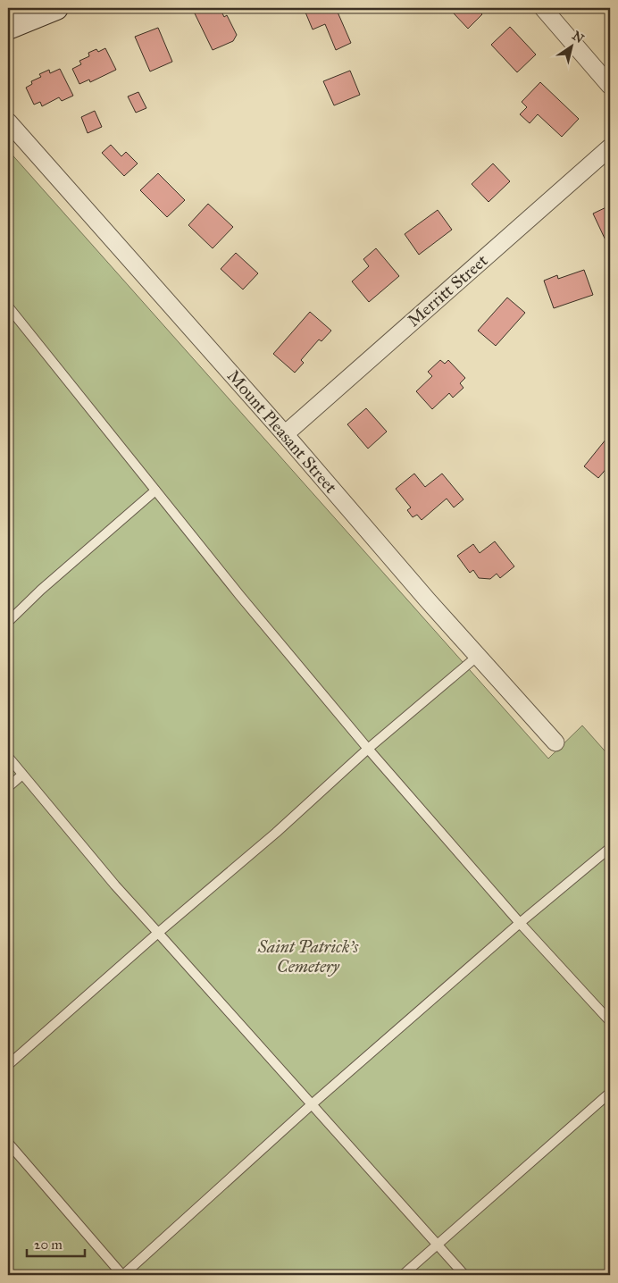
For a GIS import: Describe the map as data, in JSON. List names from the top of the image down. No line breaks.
{"streets":{"street":["Merritt Street","Mount Pleasant Street"]},"crossings":[["Merritt Street","Mount Pleasant Street"]],"parks":["Saint Patrick's Cemetery"],"scale_bar":"20 m","north":"top right"}
